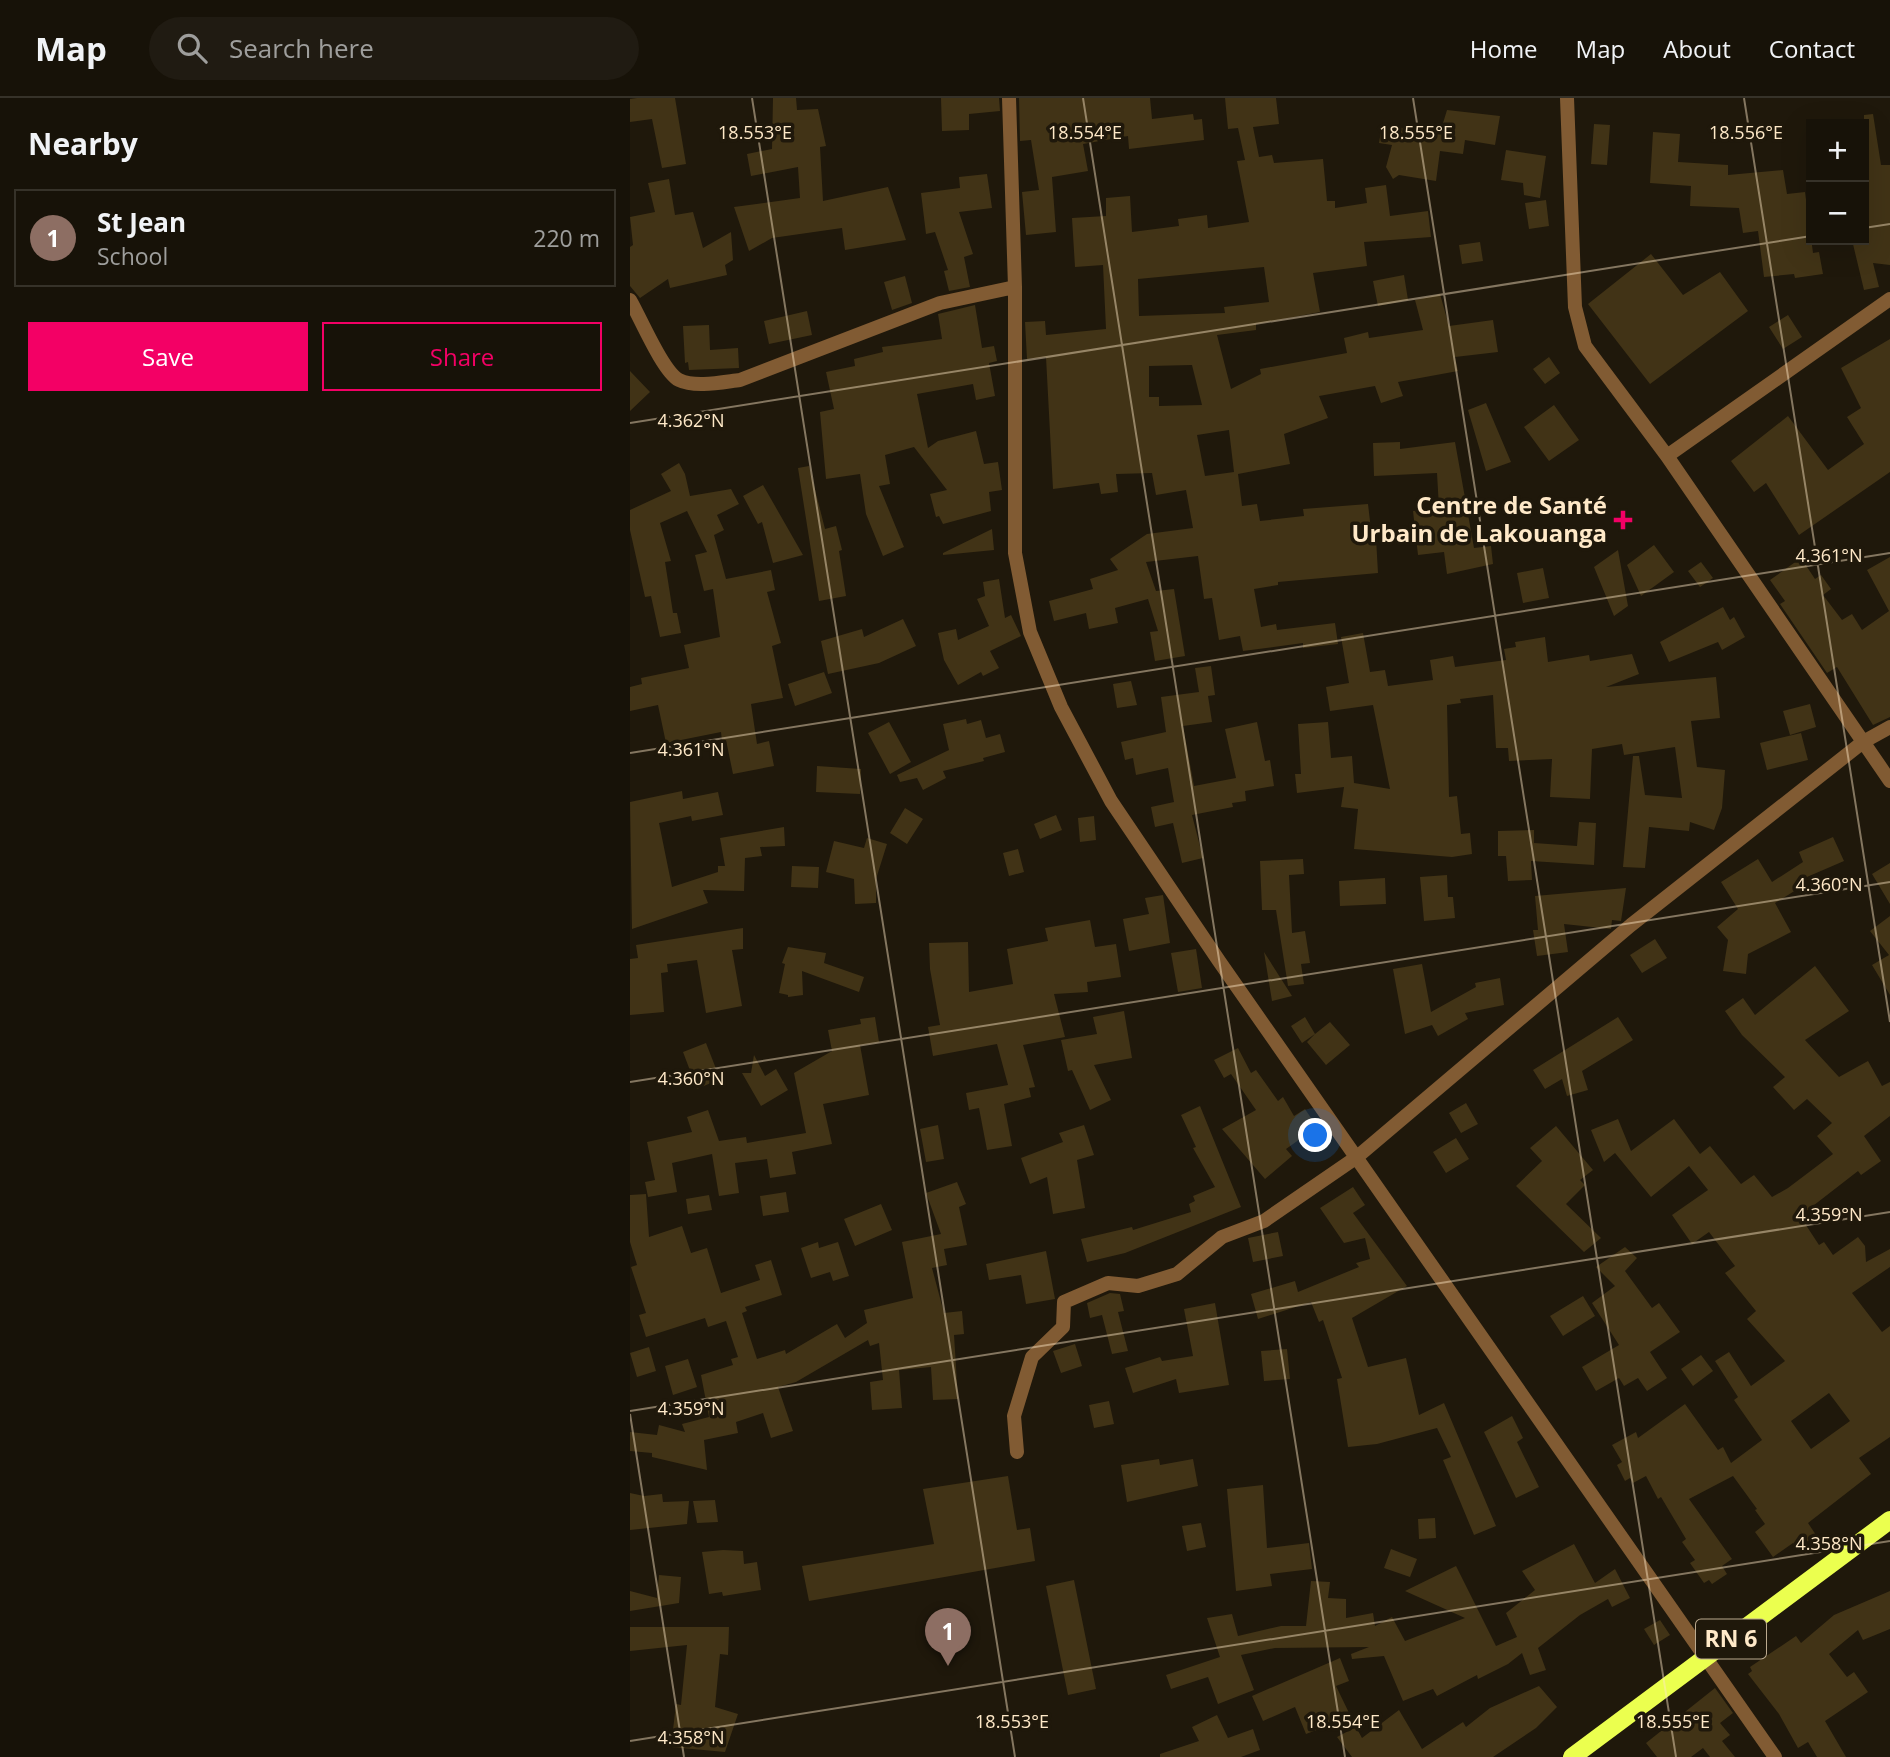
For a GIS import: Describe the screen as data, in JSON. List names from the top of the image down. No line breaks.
{"streets":{"main road":["RN 6"]},"places":{"health":["Centre de Santé Urbain de Lakouanga"]},"page":{"header":"Map","search":"Search here","nav":["Home","Map","About","Contact"],"heading":"Nearby","map_buttons":["+","−"],"list":[{"mark":"1","name":"St Jean","note":"School","value":"220 m"}],"buttons":["Save","Share"],"pins":"1"},"coordinates":["18.553°E","18.554°E","18.555°E","18.556°E","4.362°N","4.361°N","4.360°N","4.359°N","4.358°N"]}
